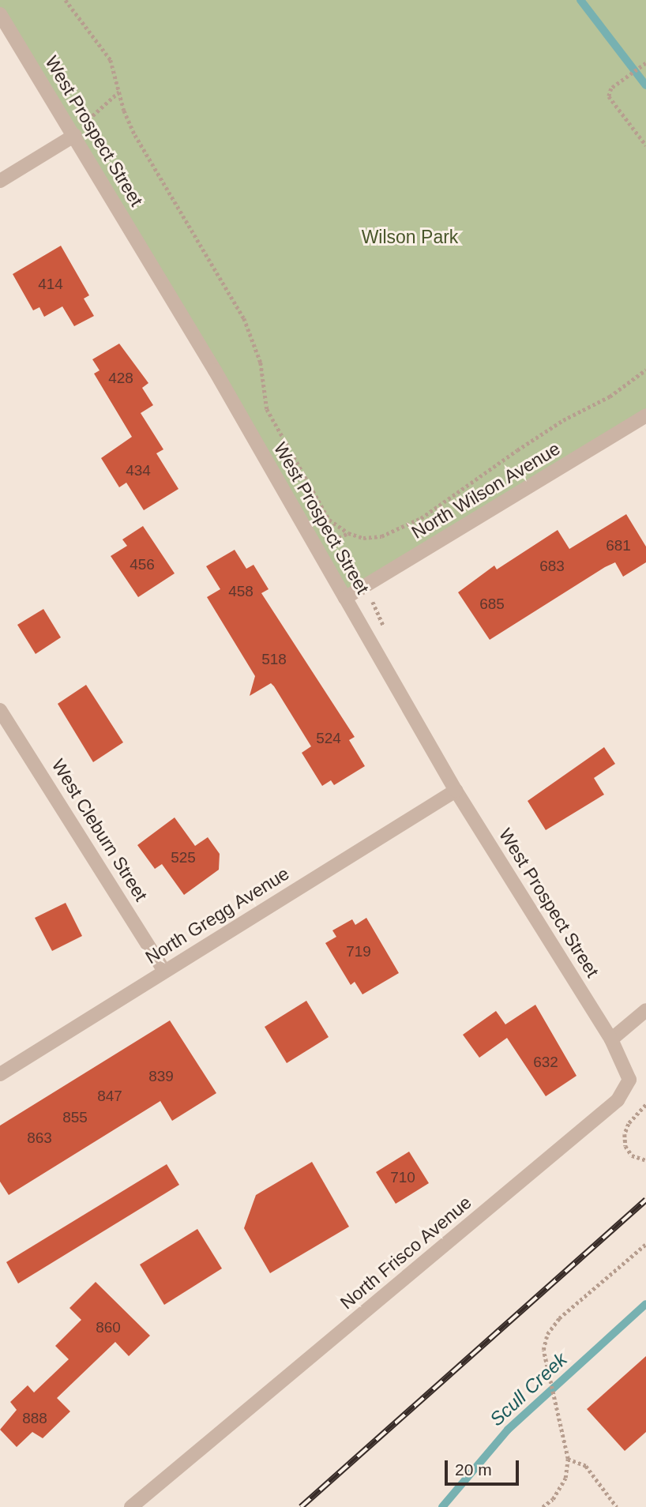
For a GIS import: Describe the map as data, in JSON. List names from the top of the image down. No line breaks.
{"streets":{"street":["West Prospect Street","North Wilson Avenue","West Cleburn Street","North Gregg Avenue","North Frisco Avenue"]},"crossings":[["West Prospect Street","North Wilson Avenue"],["West Prospect Street","North Gregg Avenue"],["West Prospect Street","North Frisco Avenue"],["West Cleburn Street","North Gregg Avenue"]],"water":["Scull Creek"],"parks":["Wilson Park"],"house_numbers":["414","428","434","681","456","683","458","685","518","524","525","719","632","839","847","855","863","710","860","888"],"scale_bar":"20 m"}
